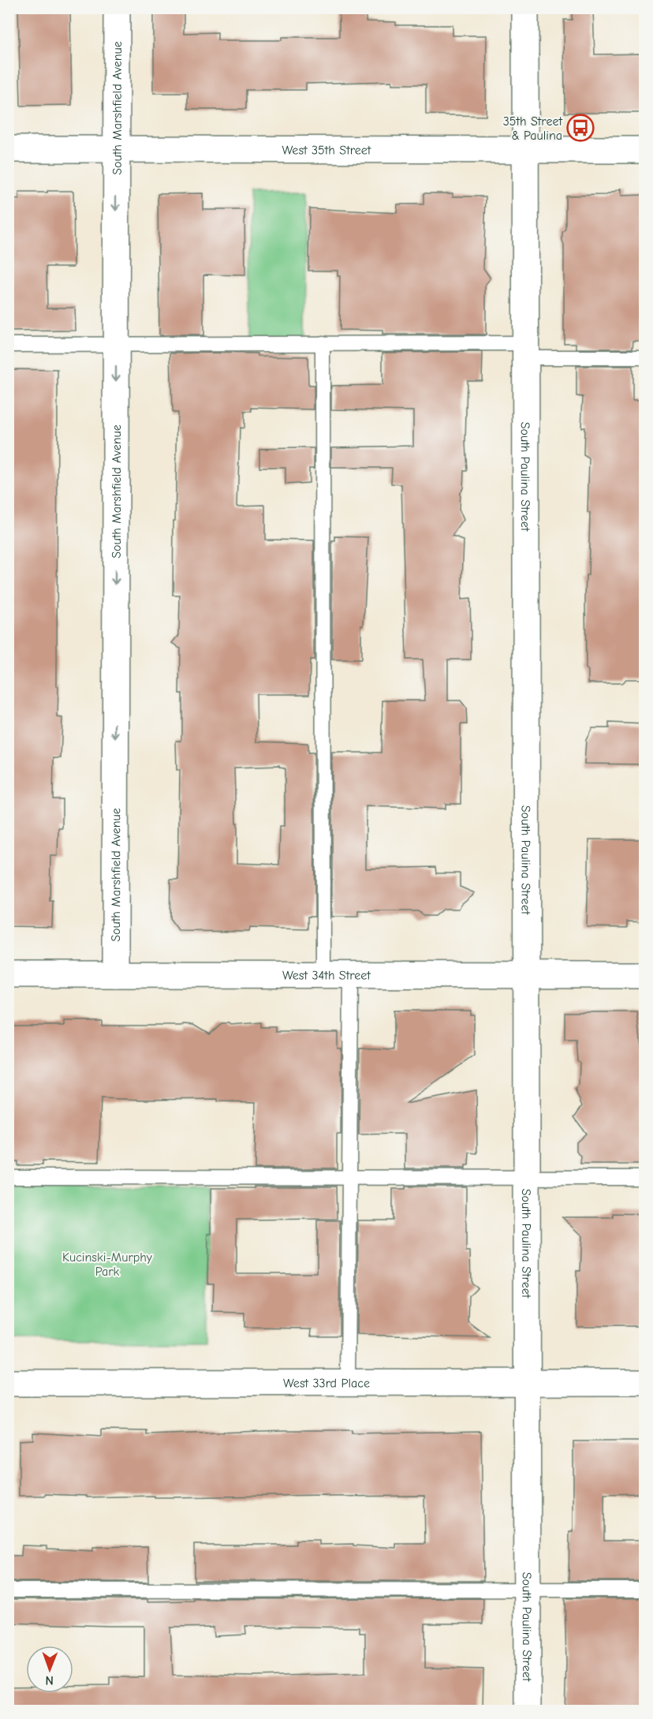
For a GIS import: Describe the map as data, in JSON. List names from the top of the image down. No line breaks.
{"streets":{"street":["South Marshfield Avenue","West 35th Street","South Paulina Street","West 34th Street","West 33rd Place"]},"crossings":[["South Marshfield Avenue","West 35th Street"],["South Marshfield Avenue","West 34th Street"],["West 35th Street","South Paulina Street"],["South Paulina Street","West 34th Street"],["South Paulina Street","West 33rd Place"]],"one_way":["South Marshfield Avenue"],"parks":["Kucinski-Murphy Park"],"places":{"bus stop":["35th Street & Paulina"]},"north":"bottom"}
